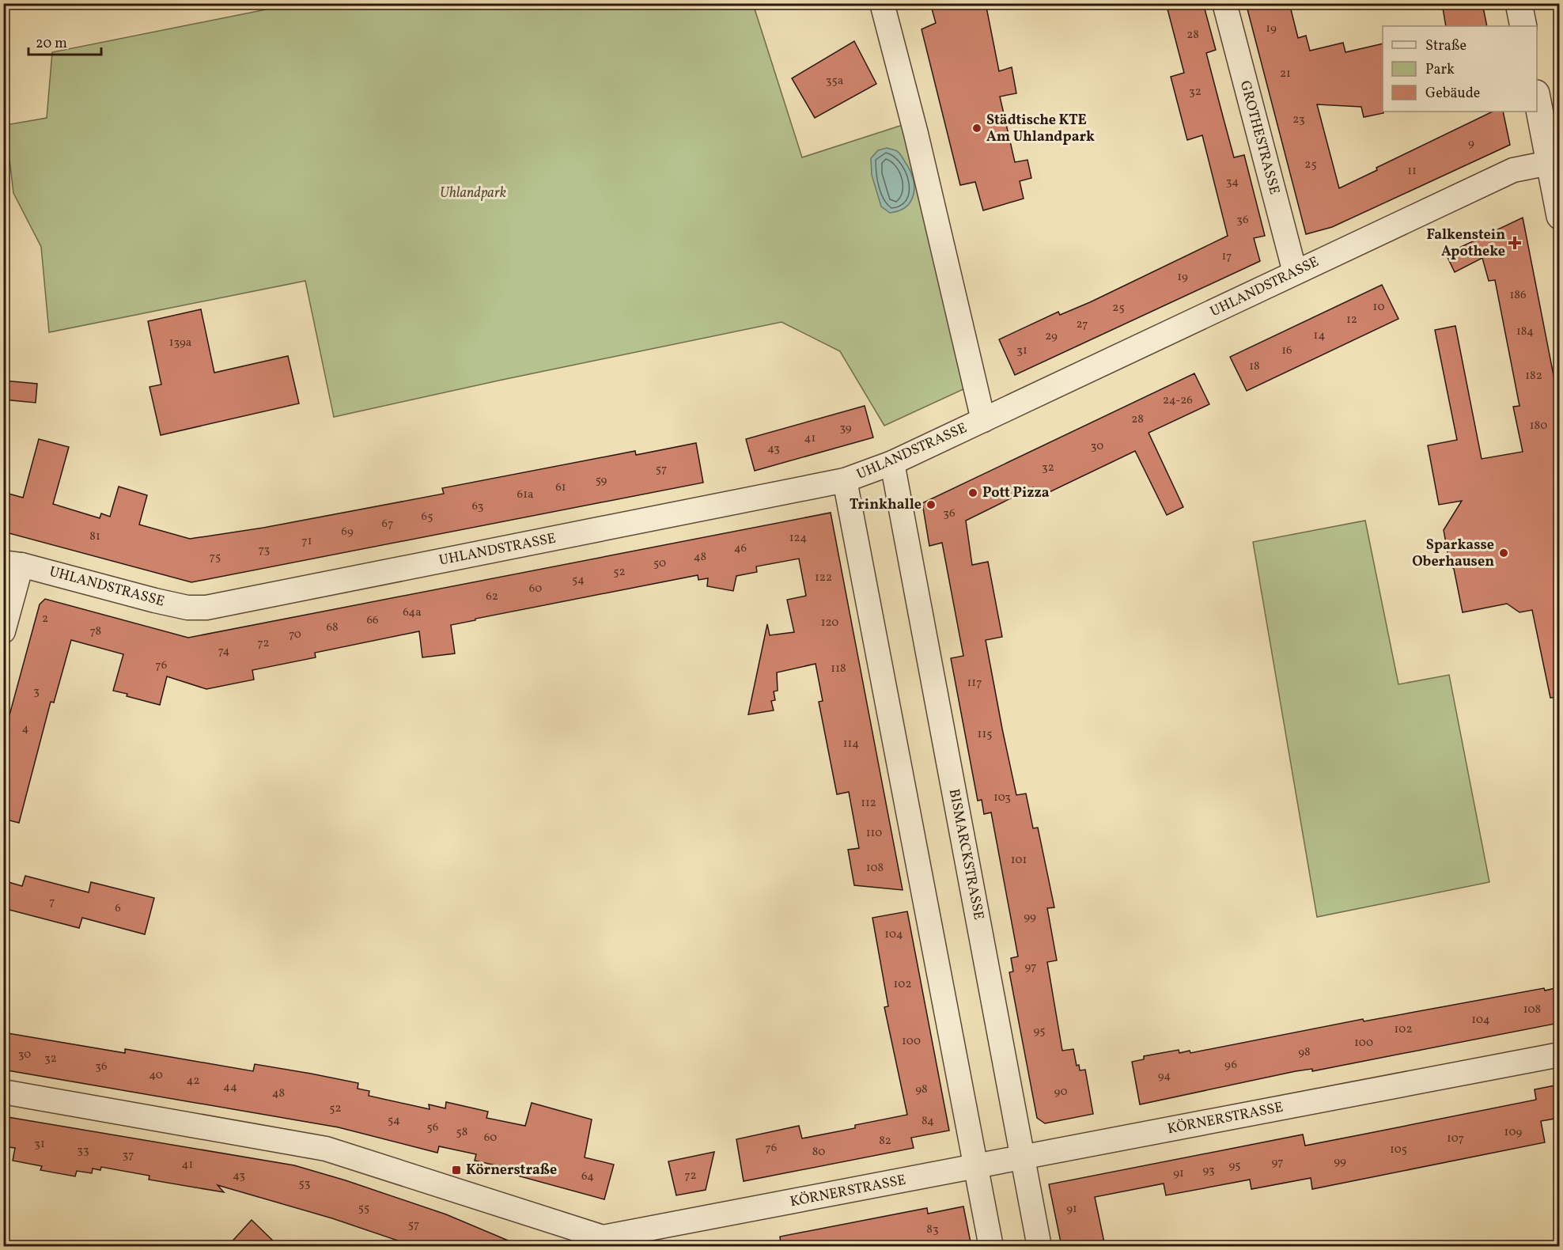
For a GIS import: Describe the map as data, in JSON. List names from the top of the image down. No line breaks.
{"streets":{"street":["GROTHESTRASSE","UHLANDSTRASSE","BISMARCKSTRASSE","KÖRNERSTRASSE"]},"crossings":[["GROTHESTRASSE","UHLANDSTRASSE"],["UHLANDSTRASSE","BISMARCKSTRASSE"],["BISMARCKSTRASSE","KÖRNERSTRASSE"]],"parks":["Uhlandpark"],"places":{"other":["Städtische KTE Am Uhlandpark","Pott Pizza","Trinkhalle","Sparkasse Oberhausen"],"health":["Falkenstein Apotheke"],"transit":["Körnerstraße"]},"house_numbers":["19","28","21","35a","32","23","9","25","11","34","36","17","19","186","10","25","12","27","184","14","29","139a","31","16","18","182","24-26","28","180","39","41","30","43","32","57","59","61","61a","63","36","65","67","69","81","124","71","46","73","75","48","50","52","122","54","60","62","64a","2","66","120","68","78","70","72","74","76","118","117","3","4","115","114","103","112","110","101","108","7","6","99","104","97","102","108","104","102","95","100","100","98","30","32","96","36","40","94","42","44","98","90","48","52","54","84","56","58","109","60","107","82","31","76","105","33","80","37","99","97","41","95","93","91","43","72","64","53","55","91","57","83"],"legend":["Straße","Park","Gebäude"],"scale_bar":"20 m"}
